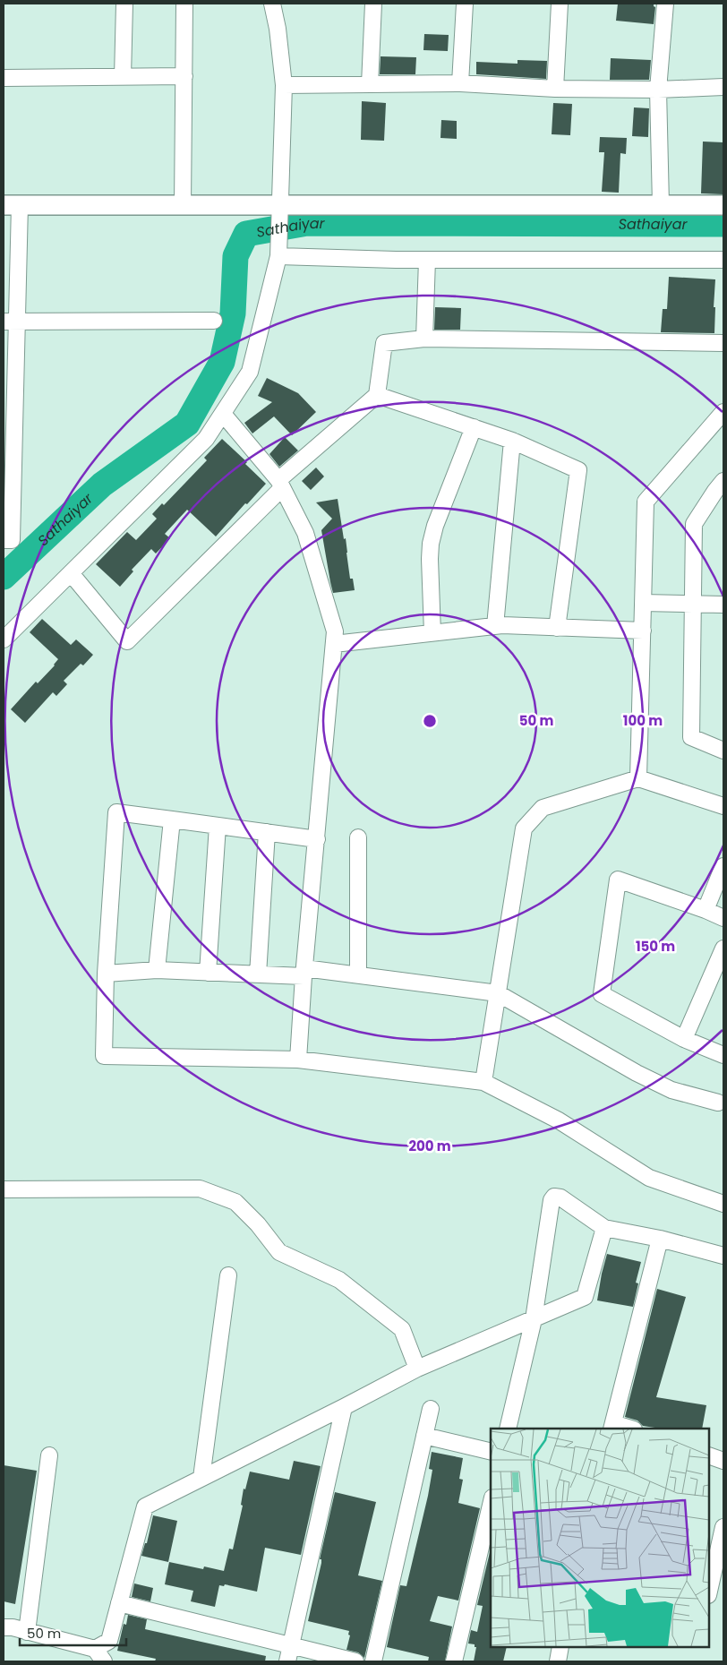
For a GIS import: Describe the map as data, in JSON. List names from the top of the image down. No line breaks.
{"water":["Sathaiyar"],"scale_bar":"50 m","rings":["50 m","100 m","150 m","200 m"]}
